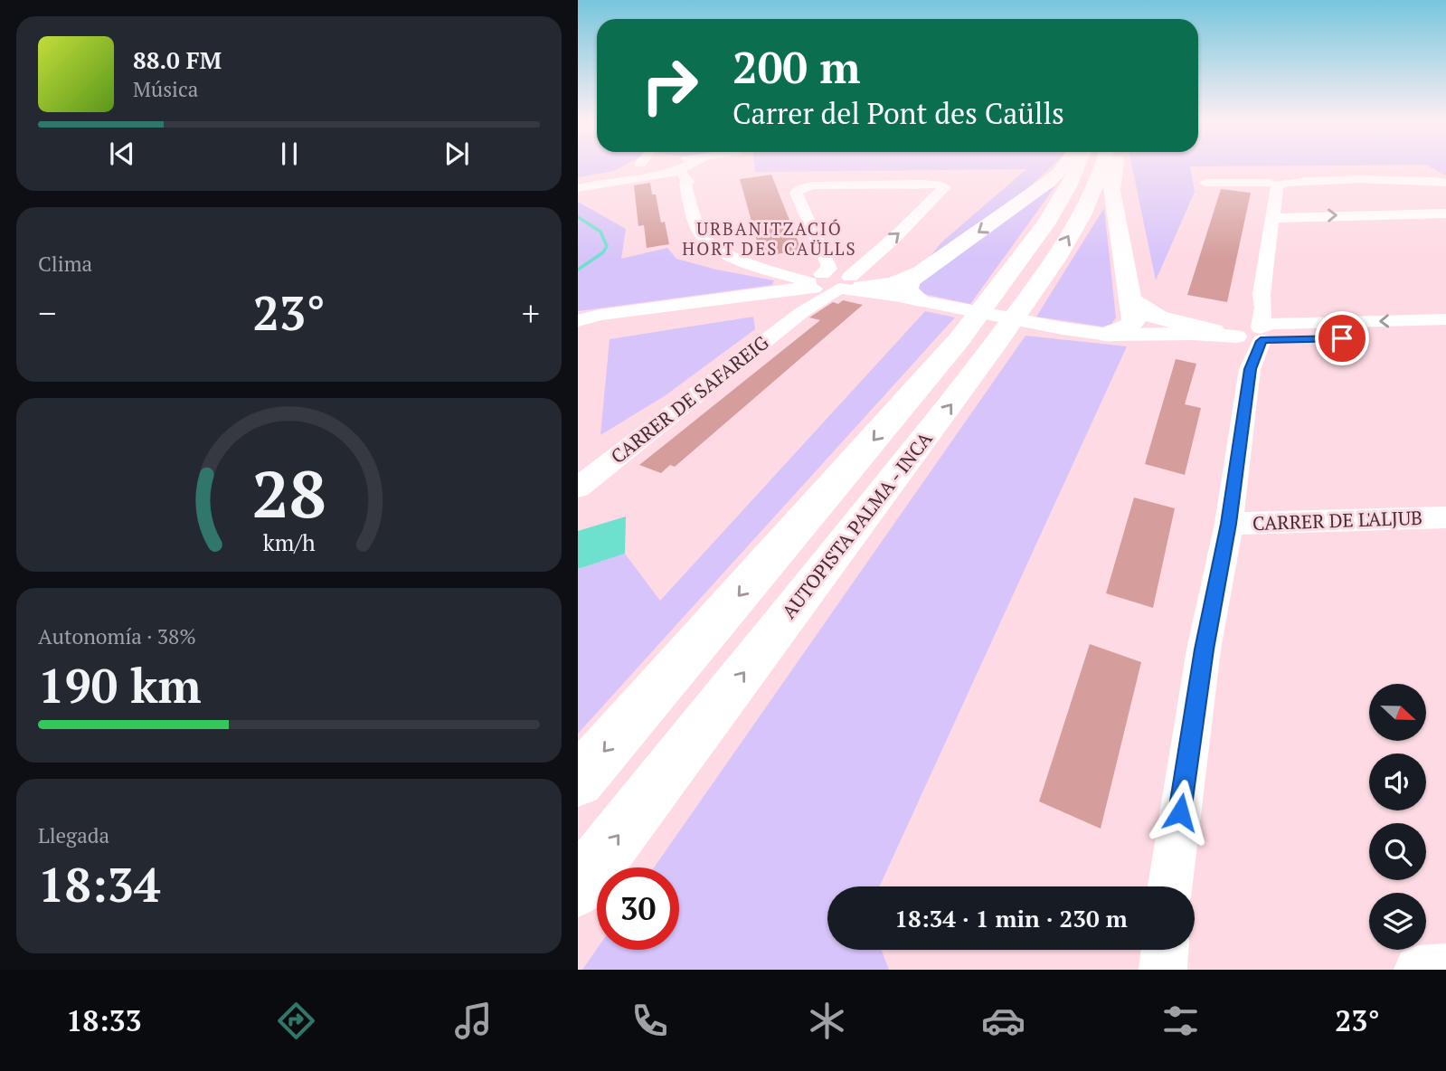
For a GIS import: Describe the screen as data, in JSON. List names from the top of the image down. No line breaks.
{"streets":{"highway":["AUTOPISTA PALMA - INCA"],"street":["CARRER DE SAFAREIG","CARRER DE L'ALJUB"]},"districts":["URBANITZACIÓ HORT DES CAÜLLS"],"north":"right","page":{"turn":["200 m","Carrer del Pont des Caülls"],"song":["88.0 FM","Música"],"tile":["Clima",["Autonomía · 38%","190 km"],["Llegada","18:34"]],"heat":["−","23°","+"],"limit":"30","trip":"18:34 · 1 min · 230 m","tabs":["18:33","23°"],"gauge":["28","km/h"]}}
